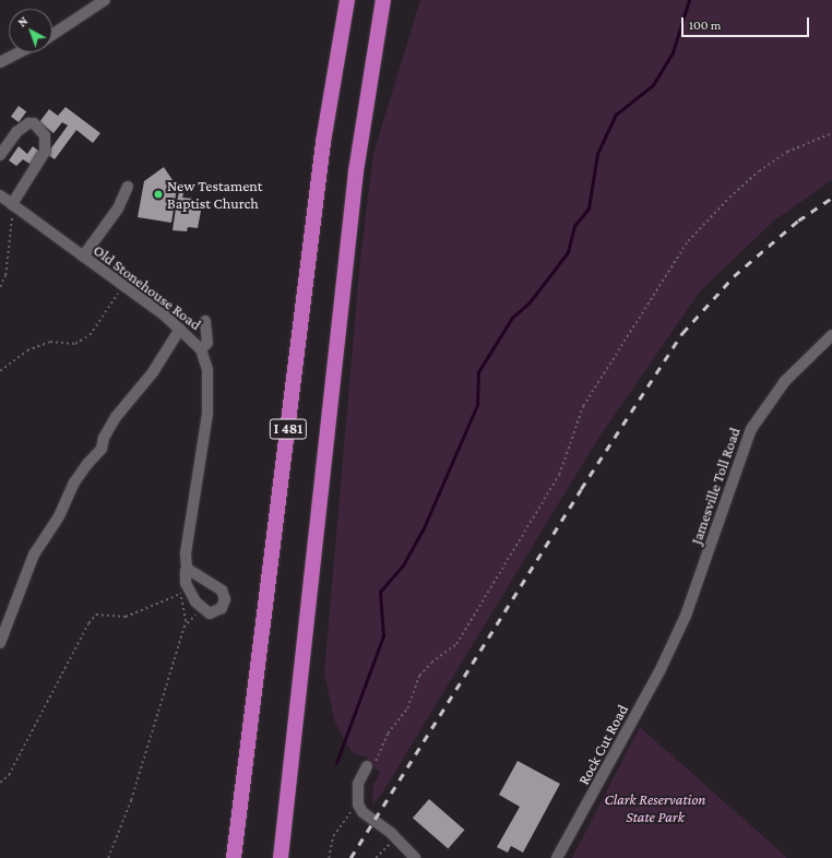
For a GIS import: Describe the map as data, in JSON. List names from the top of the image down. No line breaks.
{"streets":{"highway":["I 481"],"street":["Old Stonehouse Road","Jamesville Toll Road","Rock Cut Road"]},"crossings":[["Jamesville Toll Road","Rock Cut Road"]],"parks":["Clark Reservation State Park"],"places":["New Testament Baptist Church"],"scale_bar":"100 m","north":"top left"}
